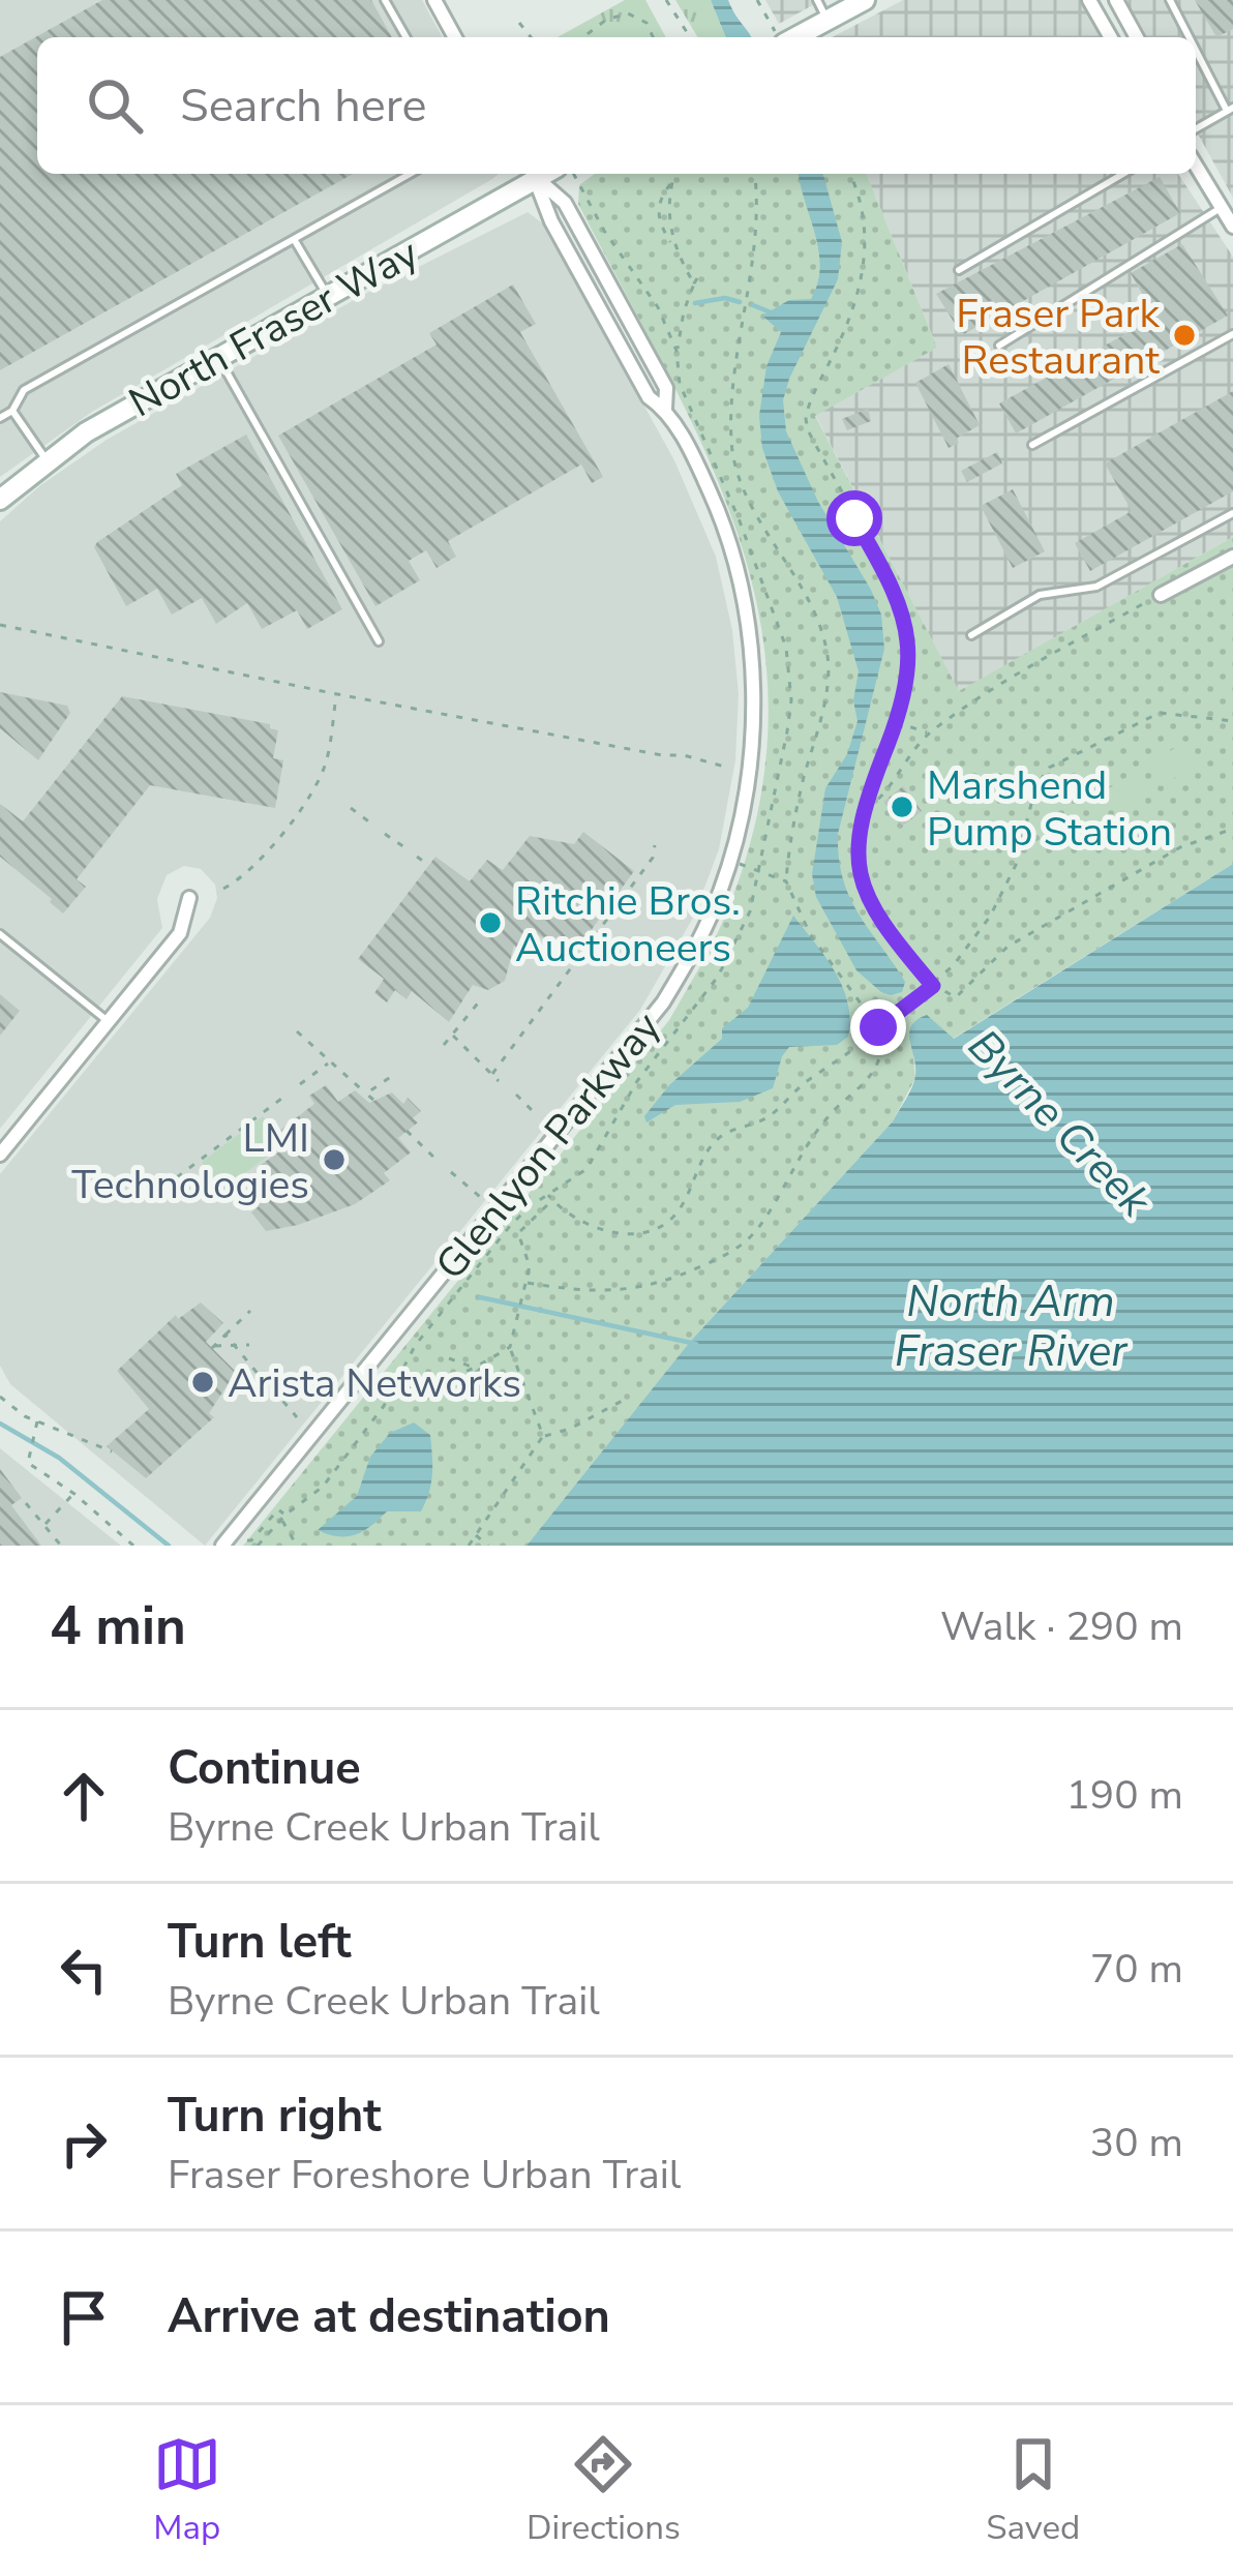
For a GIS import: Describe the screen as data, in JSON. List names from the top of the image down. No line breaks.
{"streets":{"street":["North Fraser Way","Glenlyon Parkway"]},"water":["Byrne Creek","North Arm Fraser River"],"places":["Fraser Park Restaurant","Marshend Pump Station","Ritchie Bros. Auctioneers","LMI Technologies","Arista Networks"],"page":{"search":"Search here","heading":["4 min","Walk · 290 m"],"list":[["Continue","Byrne Creek Urban Trail","190 m"],["Turn left","Byrne Creek Urban Trail","70 m"],["Turn right","Fraser Foreshore Urban Trail","30 m"],"Arrive at destination"],"nav":["Map","Directions","Saved"]}}
